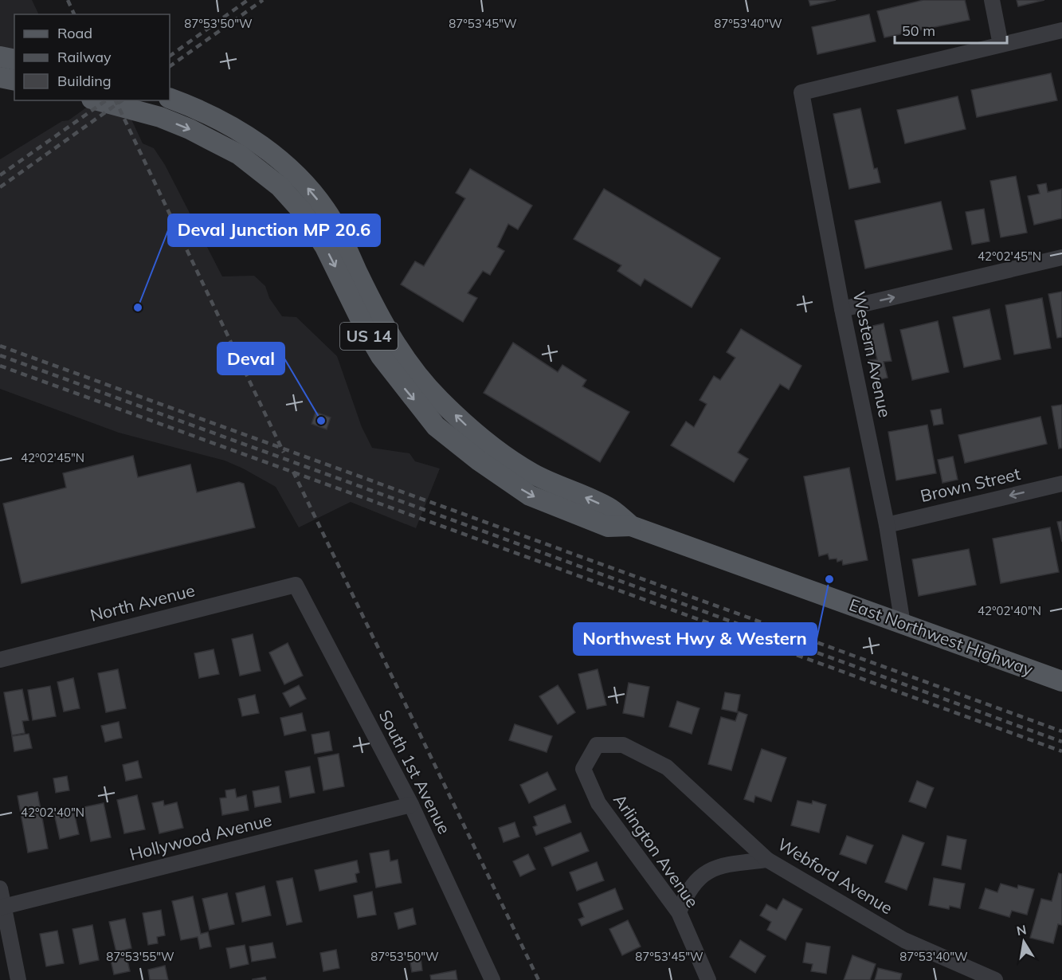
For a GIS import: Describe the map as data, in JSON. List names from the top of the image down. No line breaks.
{"streets":{"main road":["US 14","East Northwest Highway"],"street":["Western Avenue","Brown Street","North Avenue","South 1st Avenue","Hollywood Avenue","Arlington Avenue","Webford Avenue"]},"crossings":[["Western Avenue","Brown Street"],["Western Avenue","East Northwest Highway"],["North Avenue","South 1st Avenue"],["South 1st Avenue","Hollywood Avenue"],["Arlington Avenue","Webford Avenue"]],"one_way":["Brown Street"],"places":["Deval Junction MP 20.6","Deval","Northwest Hwy & Western"],"legend":["Road","Railway","Building"],"scale_bar":"50 m","north":"top","coordinates":["87°53'50\"W","87°53'45\"W","87°53'40\"W","42°02'45\"N","42°02'40\"N","87°53'55\"W"]}
